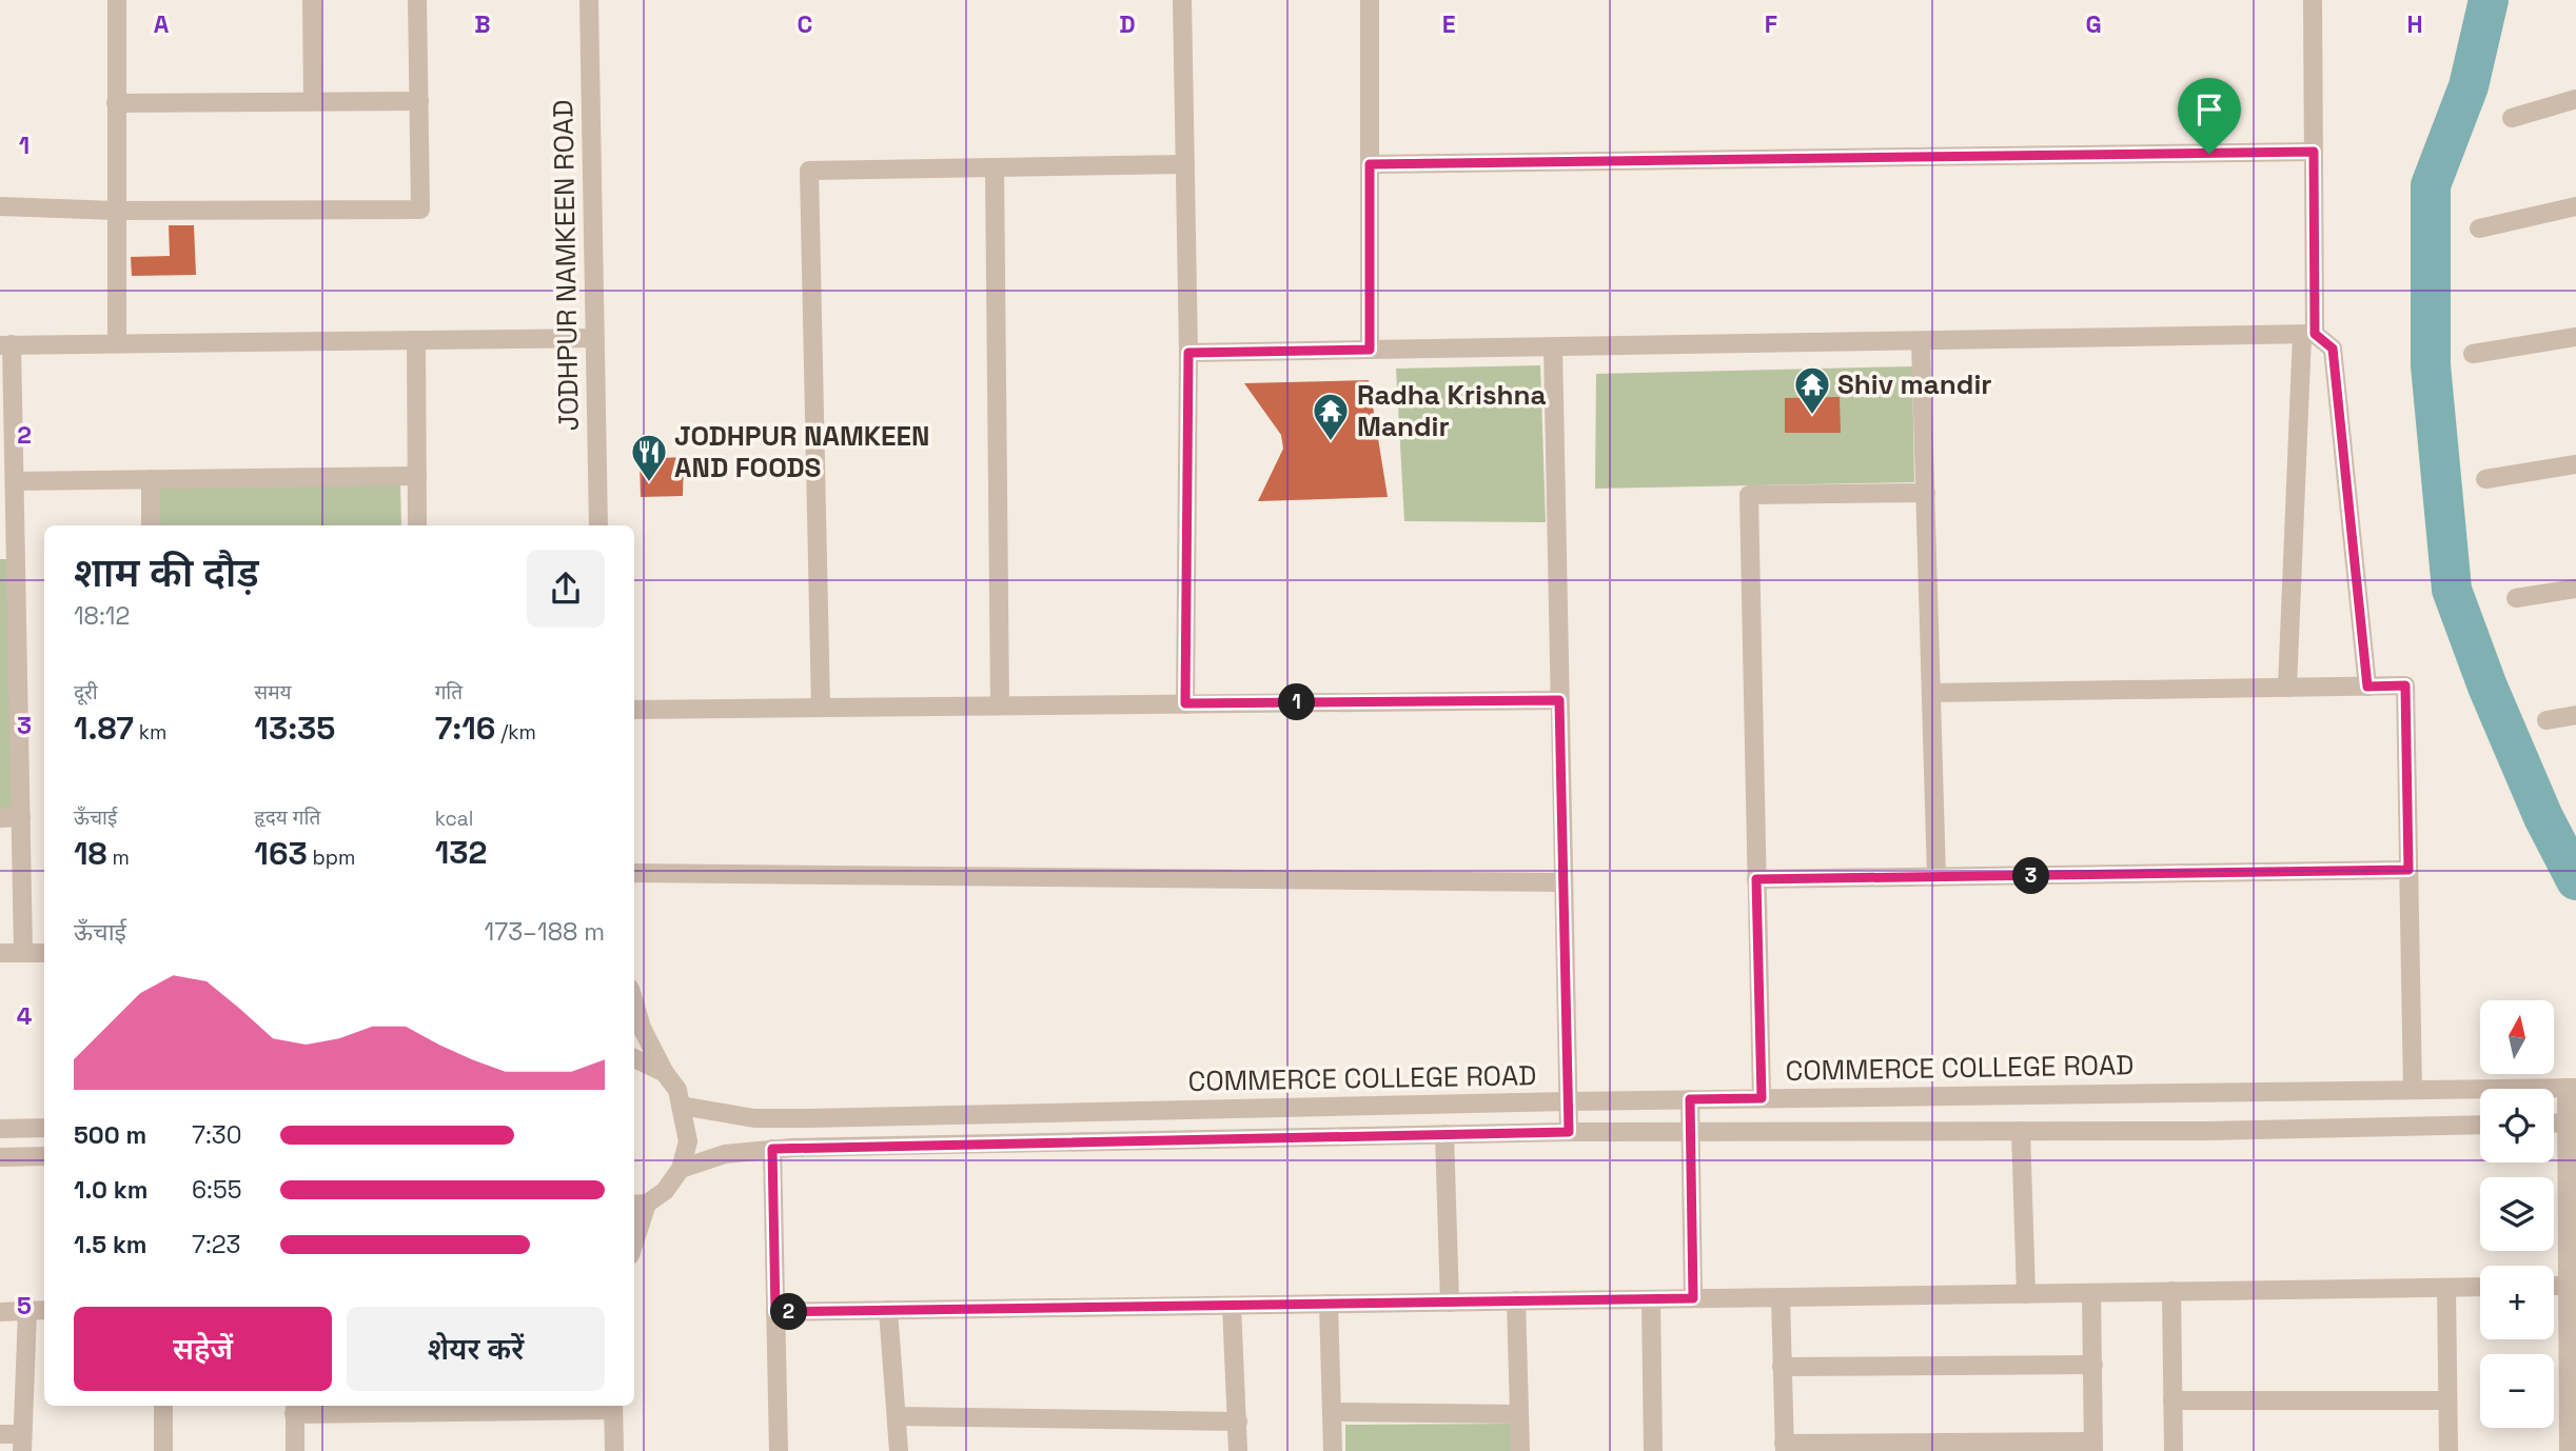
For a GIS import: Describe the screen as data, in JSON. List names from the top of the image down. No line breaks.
{"streets":{"street":["JODHPUR NAMKEEN ROAD","COMMERCE COLLEGE ROAD"]},"places":{"temple":["Shiv mandir","Radha Krishna Mandir"],"restaurant":["JODHPUR NAMKEEN AND FOODS"]},"north":"top","page":{"heading":["शाम की दौड़","18:12"],"stats":[["दूरी","1.87 km"],["समय","13:35"],["गति","7:16 /km"],["ऊँचाई","18 m"],["हृदय गति","163 bpm"],["kcal","132"]],"pins":["1","3","2"],"chart":["ऊँचाई","173–188 m"],"map_buttons":["+","−"],"list":[{"name":"500 m","note":"7:30"},{"name":"1.0 km","note":"6:55"},{"name":"1.5 km","note":"7:23"}],"buttons":["सहेजें","शेयर करें"]},"grid":{"columns":["A","B","C","D","E","F","G","H"],"rows":["1","2","3","4","5"]}}
